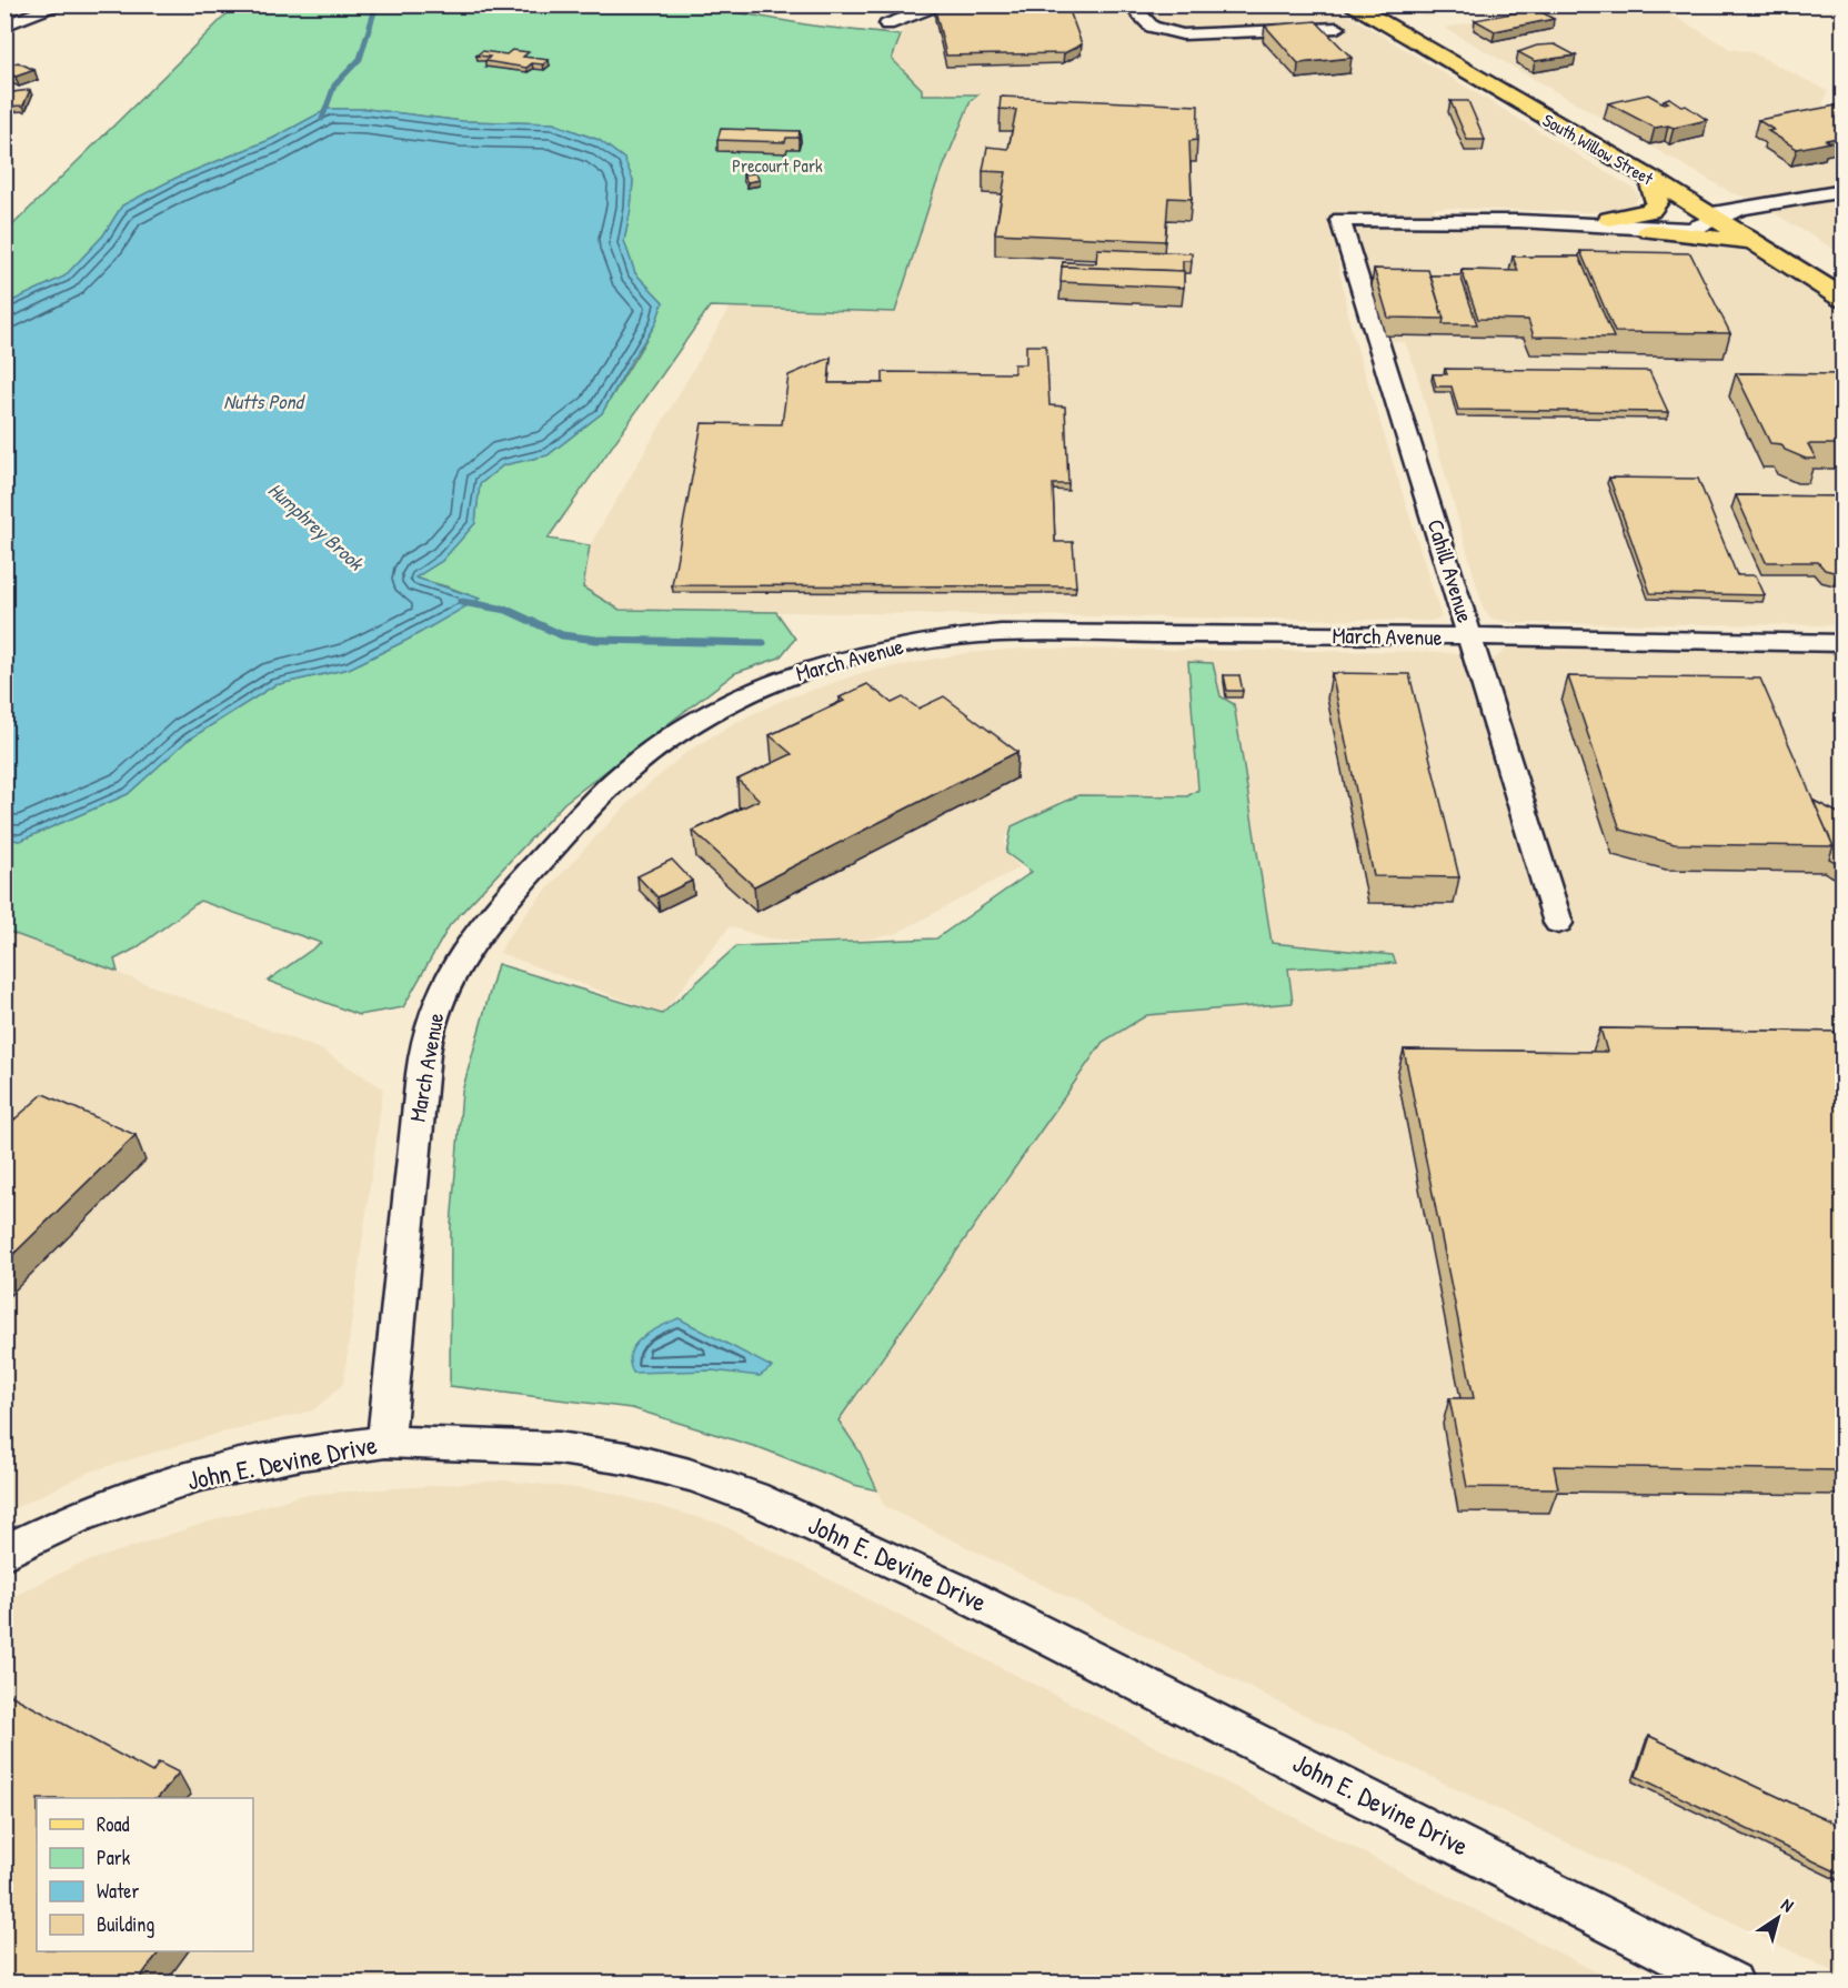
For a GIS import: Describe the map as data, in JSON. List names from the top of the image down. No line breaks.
{"streets":{"main road":["South Willow Street"],"street":["Cahill Avenue","March Avenue","John E. Devine Drive"]},"crossings":[["Cahill Avenue","March Avenue"],["March Avenue","John E. Devine Drive"]],"water":["Nutts Pond","Humphrey Brook"],"parks":["Precourt Park"],"legend":["Road","Park","Water","Building"],"north":"top right"}
